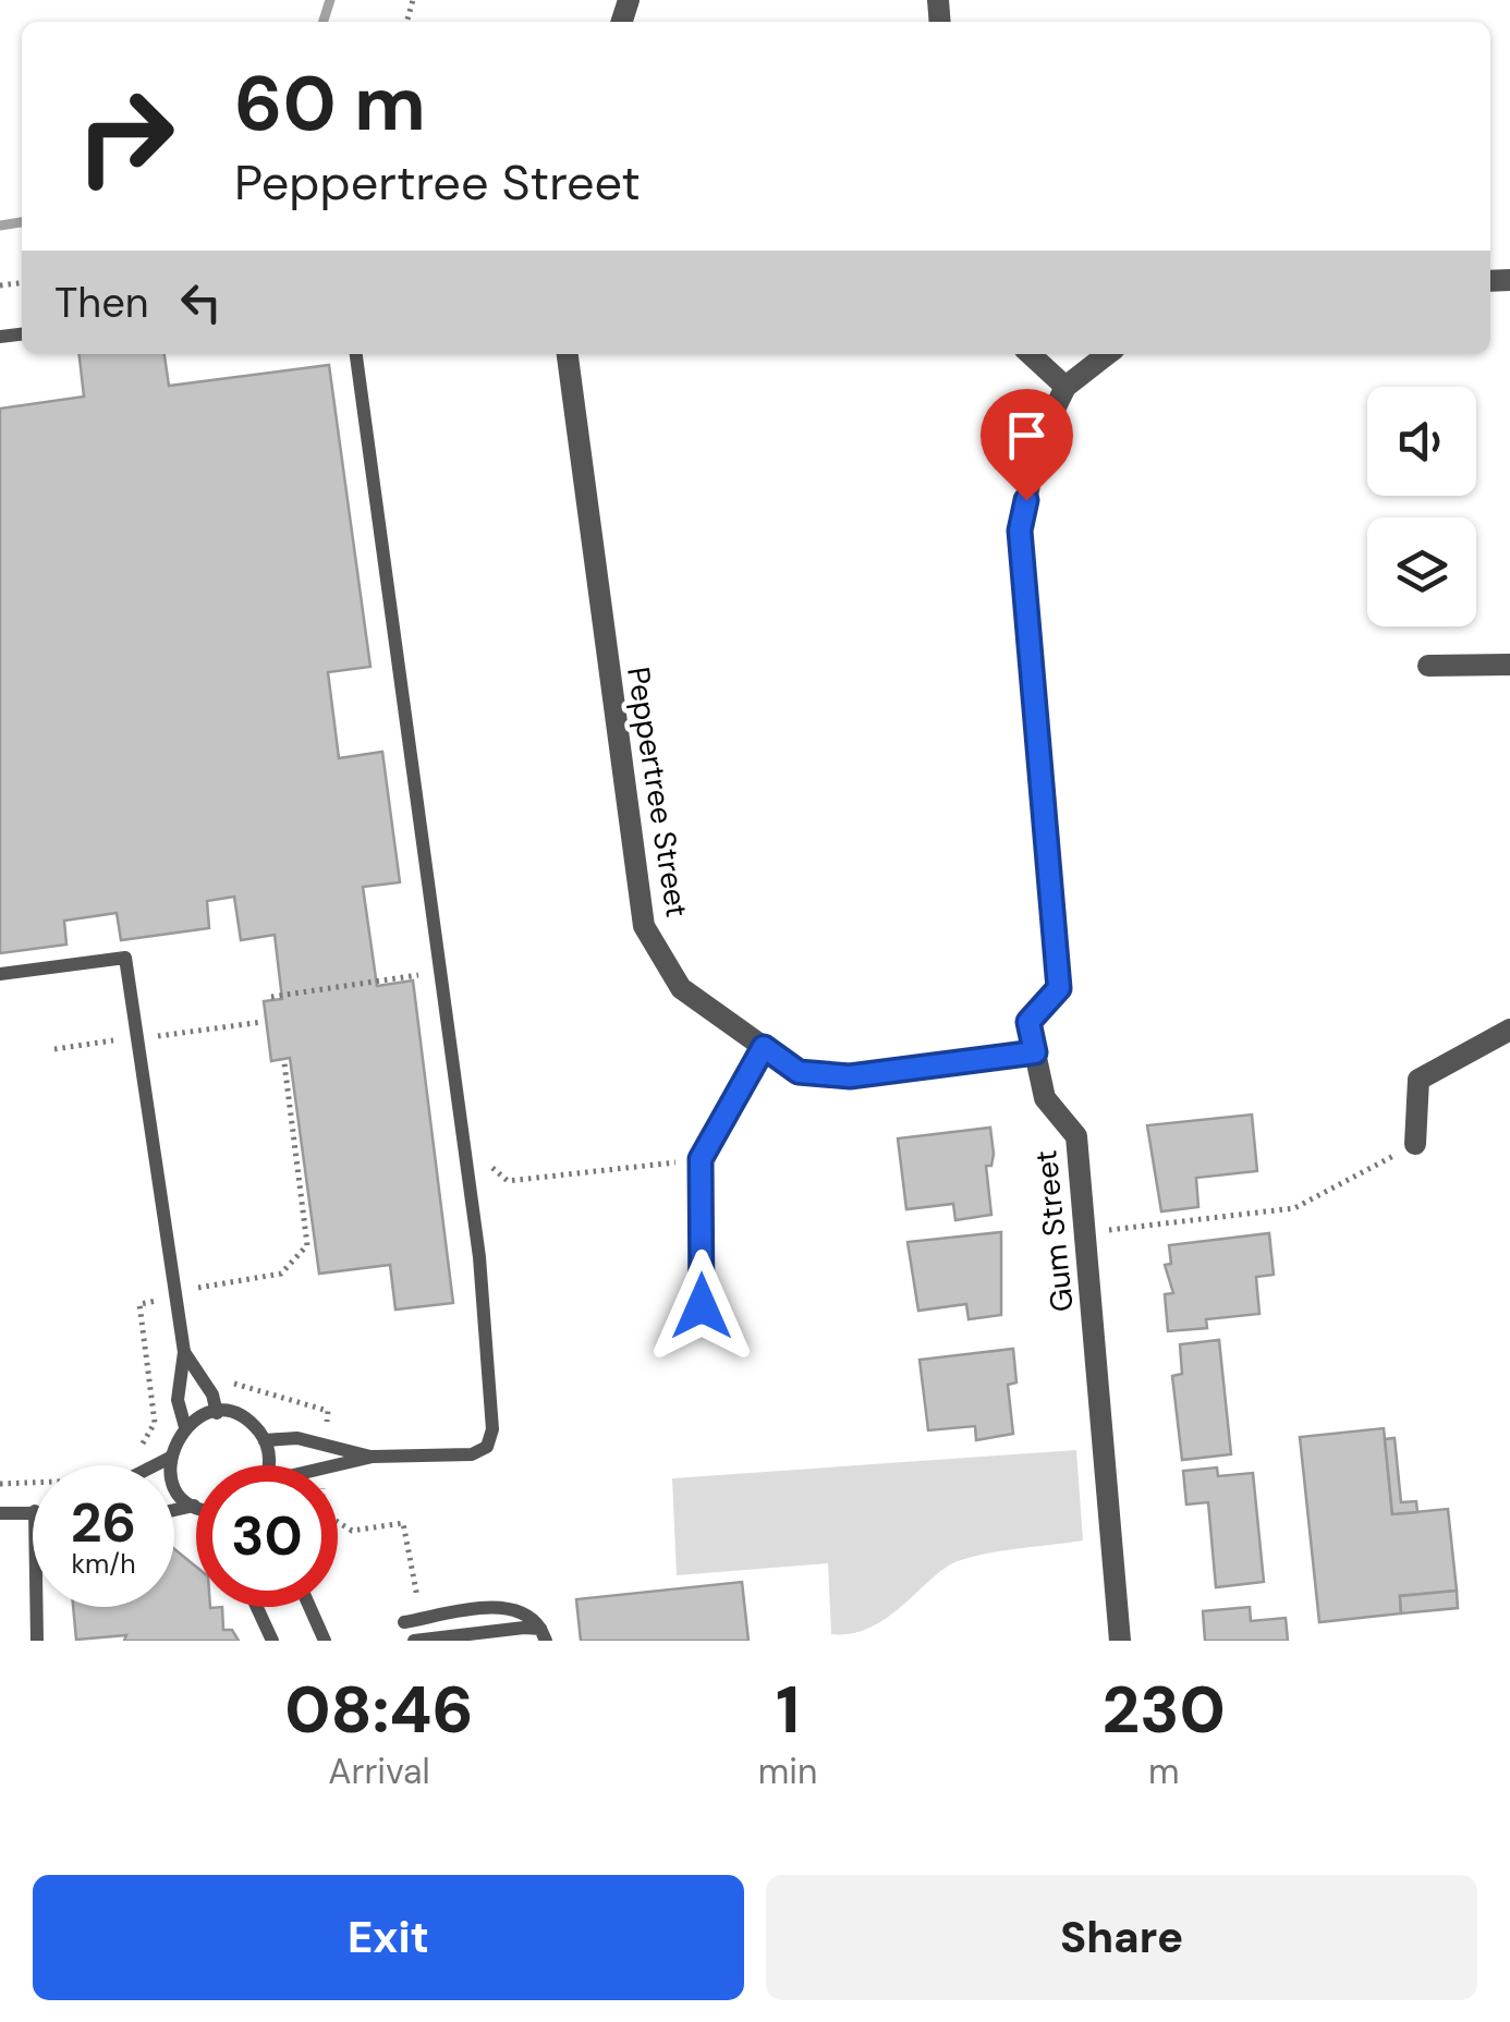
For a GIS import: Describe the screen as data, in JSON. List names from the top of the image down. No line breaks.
{"streets":{"street":["Peppertree Street","Gum Street"]},"crossings":[["Peppertree Street","Gum Street"]],"page":{"turn":["60 m","Peppertree Street"],"then":"Then","speed":"26 km/h","limit":"30","eta":["08:46","Arrival","1","min","230","m"],"buttons":["Exit","Share"]}}
